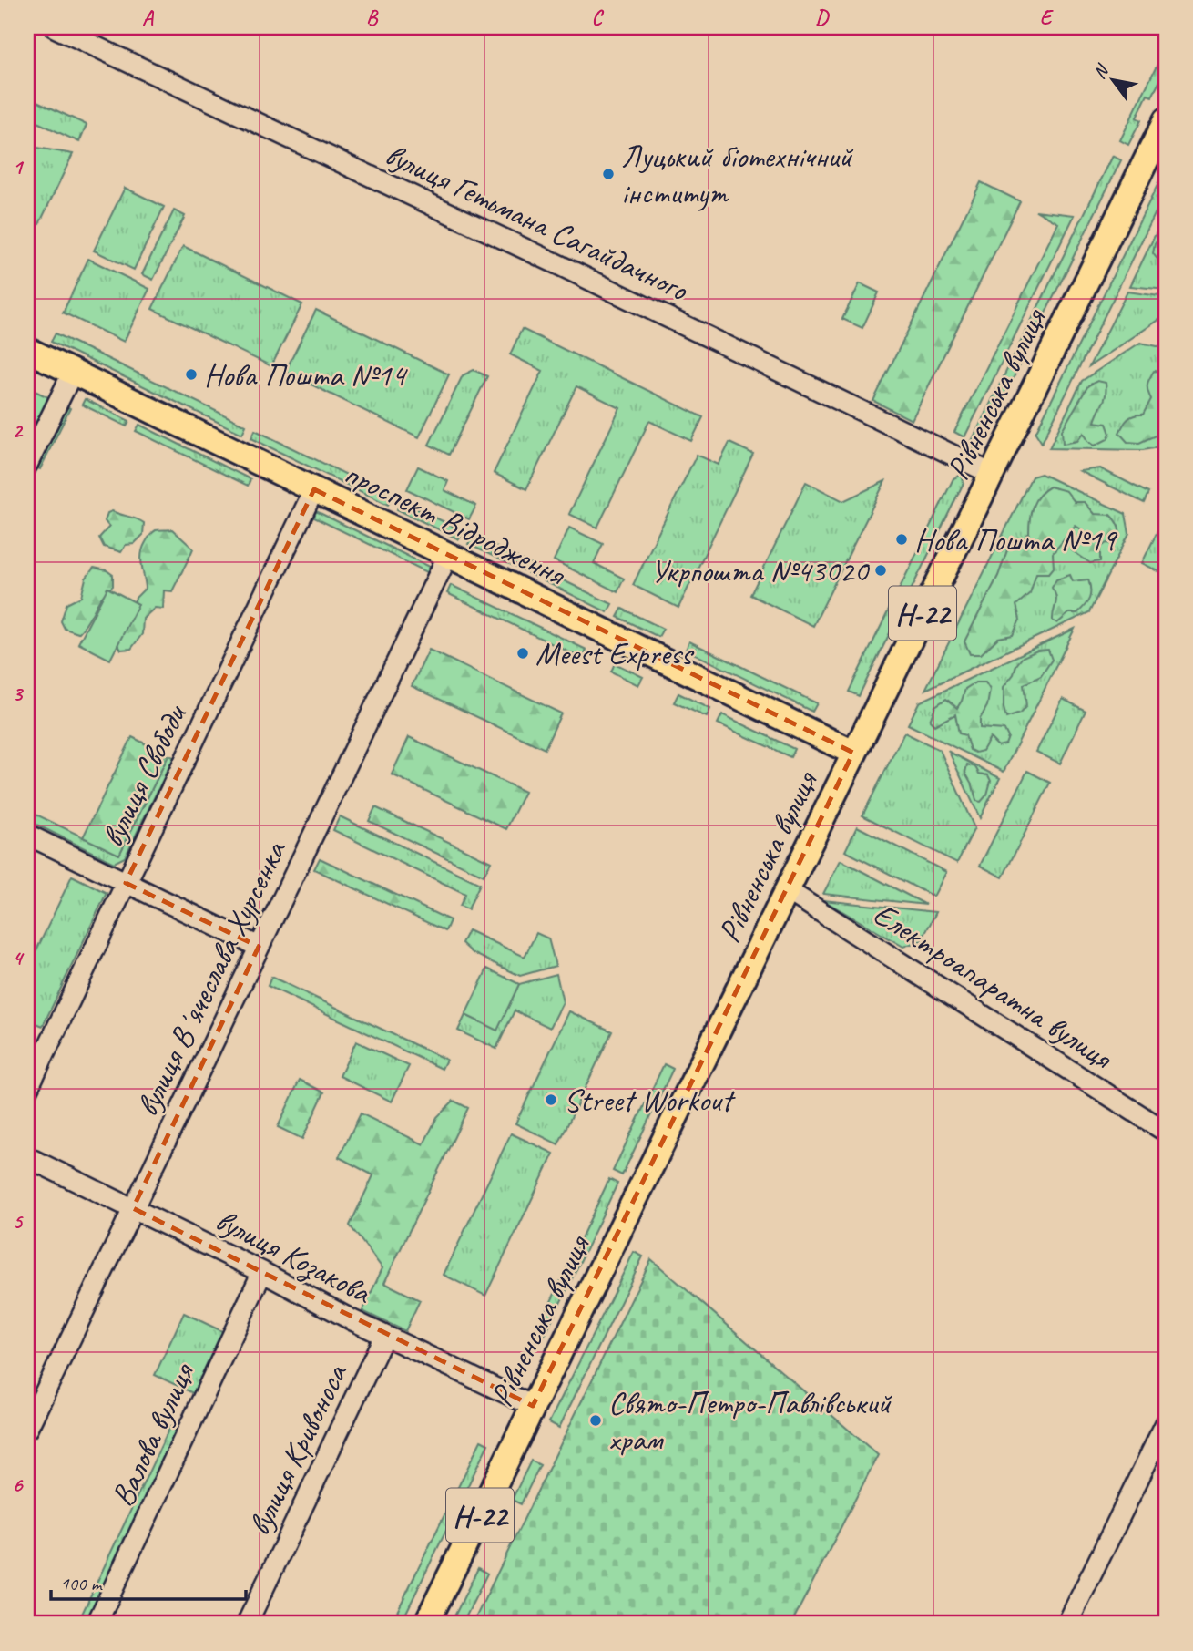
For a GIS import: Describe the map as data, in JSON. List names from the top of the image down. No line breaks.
{"streets":{"main road":["Рівненська вулиця","проспект Відродження","Н-22"],"street":["вулиця Гетьмана Сагайдачного","вулиця Свободи","вулиця Вʼячеслава Хурсенка","Електроапаратна вулиця","вулиця Козакова","Валова вулиця","вулиця Кривоноса"]},"crossings":[["вулиця Гетьмана Сагайдачного","Рівненська вулиця"],["Рівненська вулиця","проспект Відродження"],["Рівненська вулиця","Електроапаратна вулиця"],["Рівненська вулиця","вулиця Козакова"],["проспект Відродження","вулиця Свободи"],["проспект Відродження","вулиця Вʼячеслава Хурсенка"],["вулиця Вʼячеслава Хурсенка","вулиця Козакова"],["вулиця Козакова","Валова вулиця"],["вулиця Козакова","вулиця Кривоноса"]],"places":["Луцький біотехнічний інститут","Нова Пошта №14","Нова Пошта №19","Укрпошта №43020","Meest Express","Street Workout","Свято-Петро-Павлівський храм"],"scale_bar":"100 m","north":"top left","grid":{"columns":["A","B","C","D","E"],"rows":["1","2","3","4","5","6"]}}
